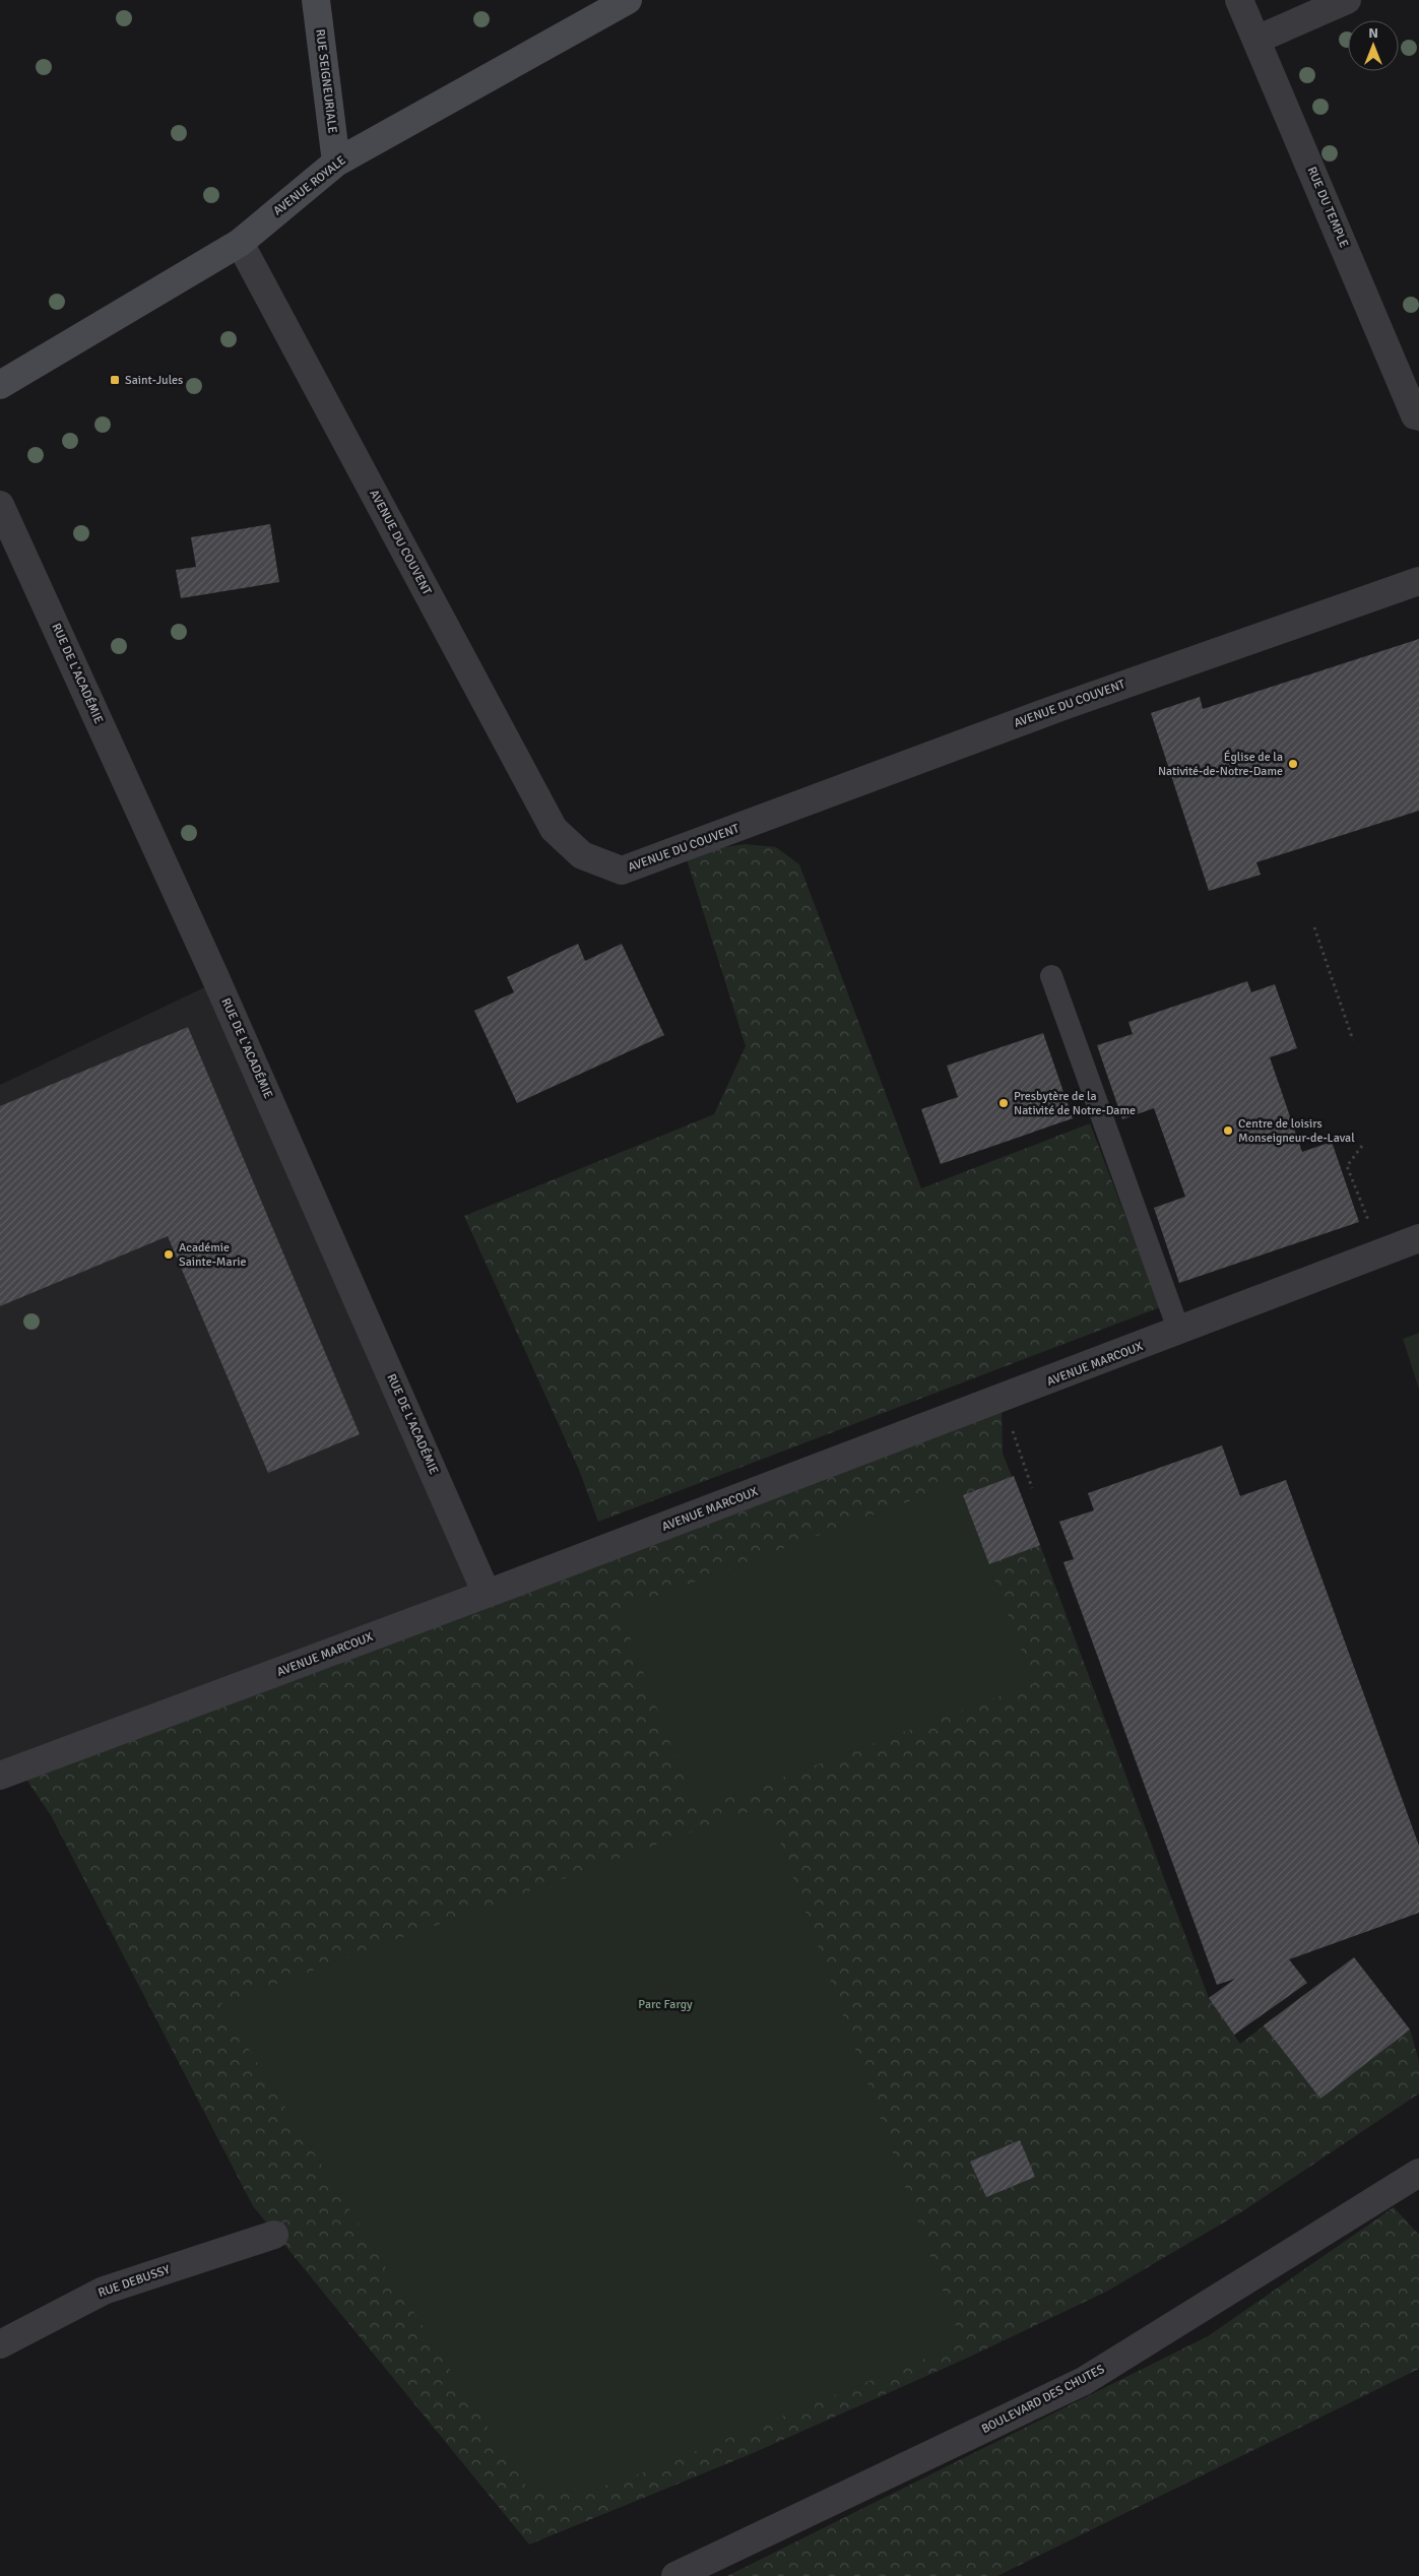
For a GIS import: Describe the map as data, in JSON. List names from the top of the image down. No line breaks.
{"streets":{"main road":["RUE SEIGNEURIALE","AVENUE ROYALE"],"street":["RUE DU TEMPLE","AVENUE DU COUVENT","RUE DE L'ACADÉMIE","AVENUE MARCOUX","RUE DEBUSSY","BOULEVARD DES CHUTES"]},"crossings":[["RUE SEIGNEURIALE","AVENUE ROYALE"],["AVENUE ROYALE","AVENUE DU COUVENT"],["RUE DE L'ACADÉMIE","AVENUE MARCOUX"]],"parks":["Parc Fargy"],"places":{"transit":["Saint-Jules"],"other":["Église de la Nativité-de-Notre-Dame","Presbytère de la Nativité de Notre-Dame","Centre de loisirs Monseigneur-de-Laval","Académie Sainte-Marie"]},"north":"top"}
